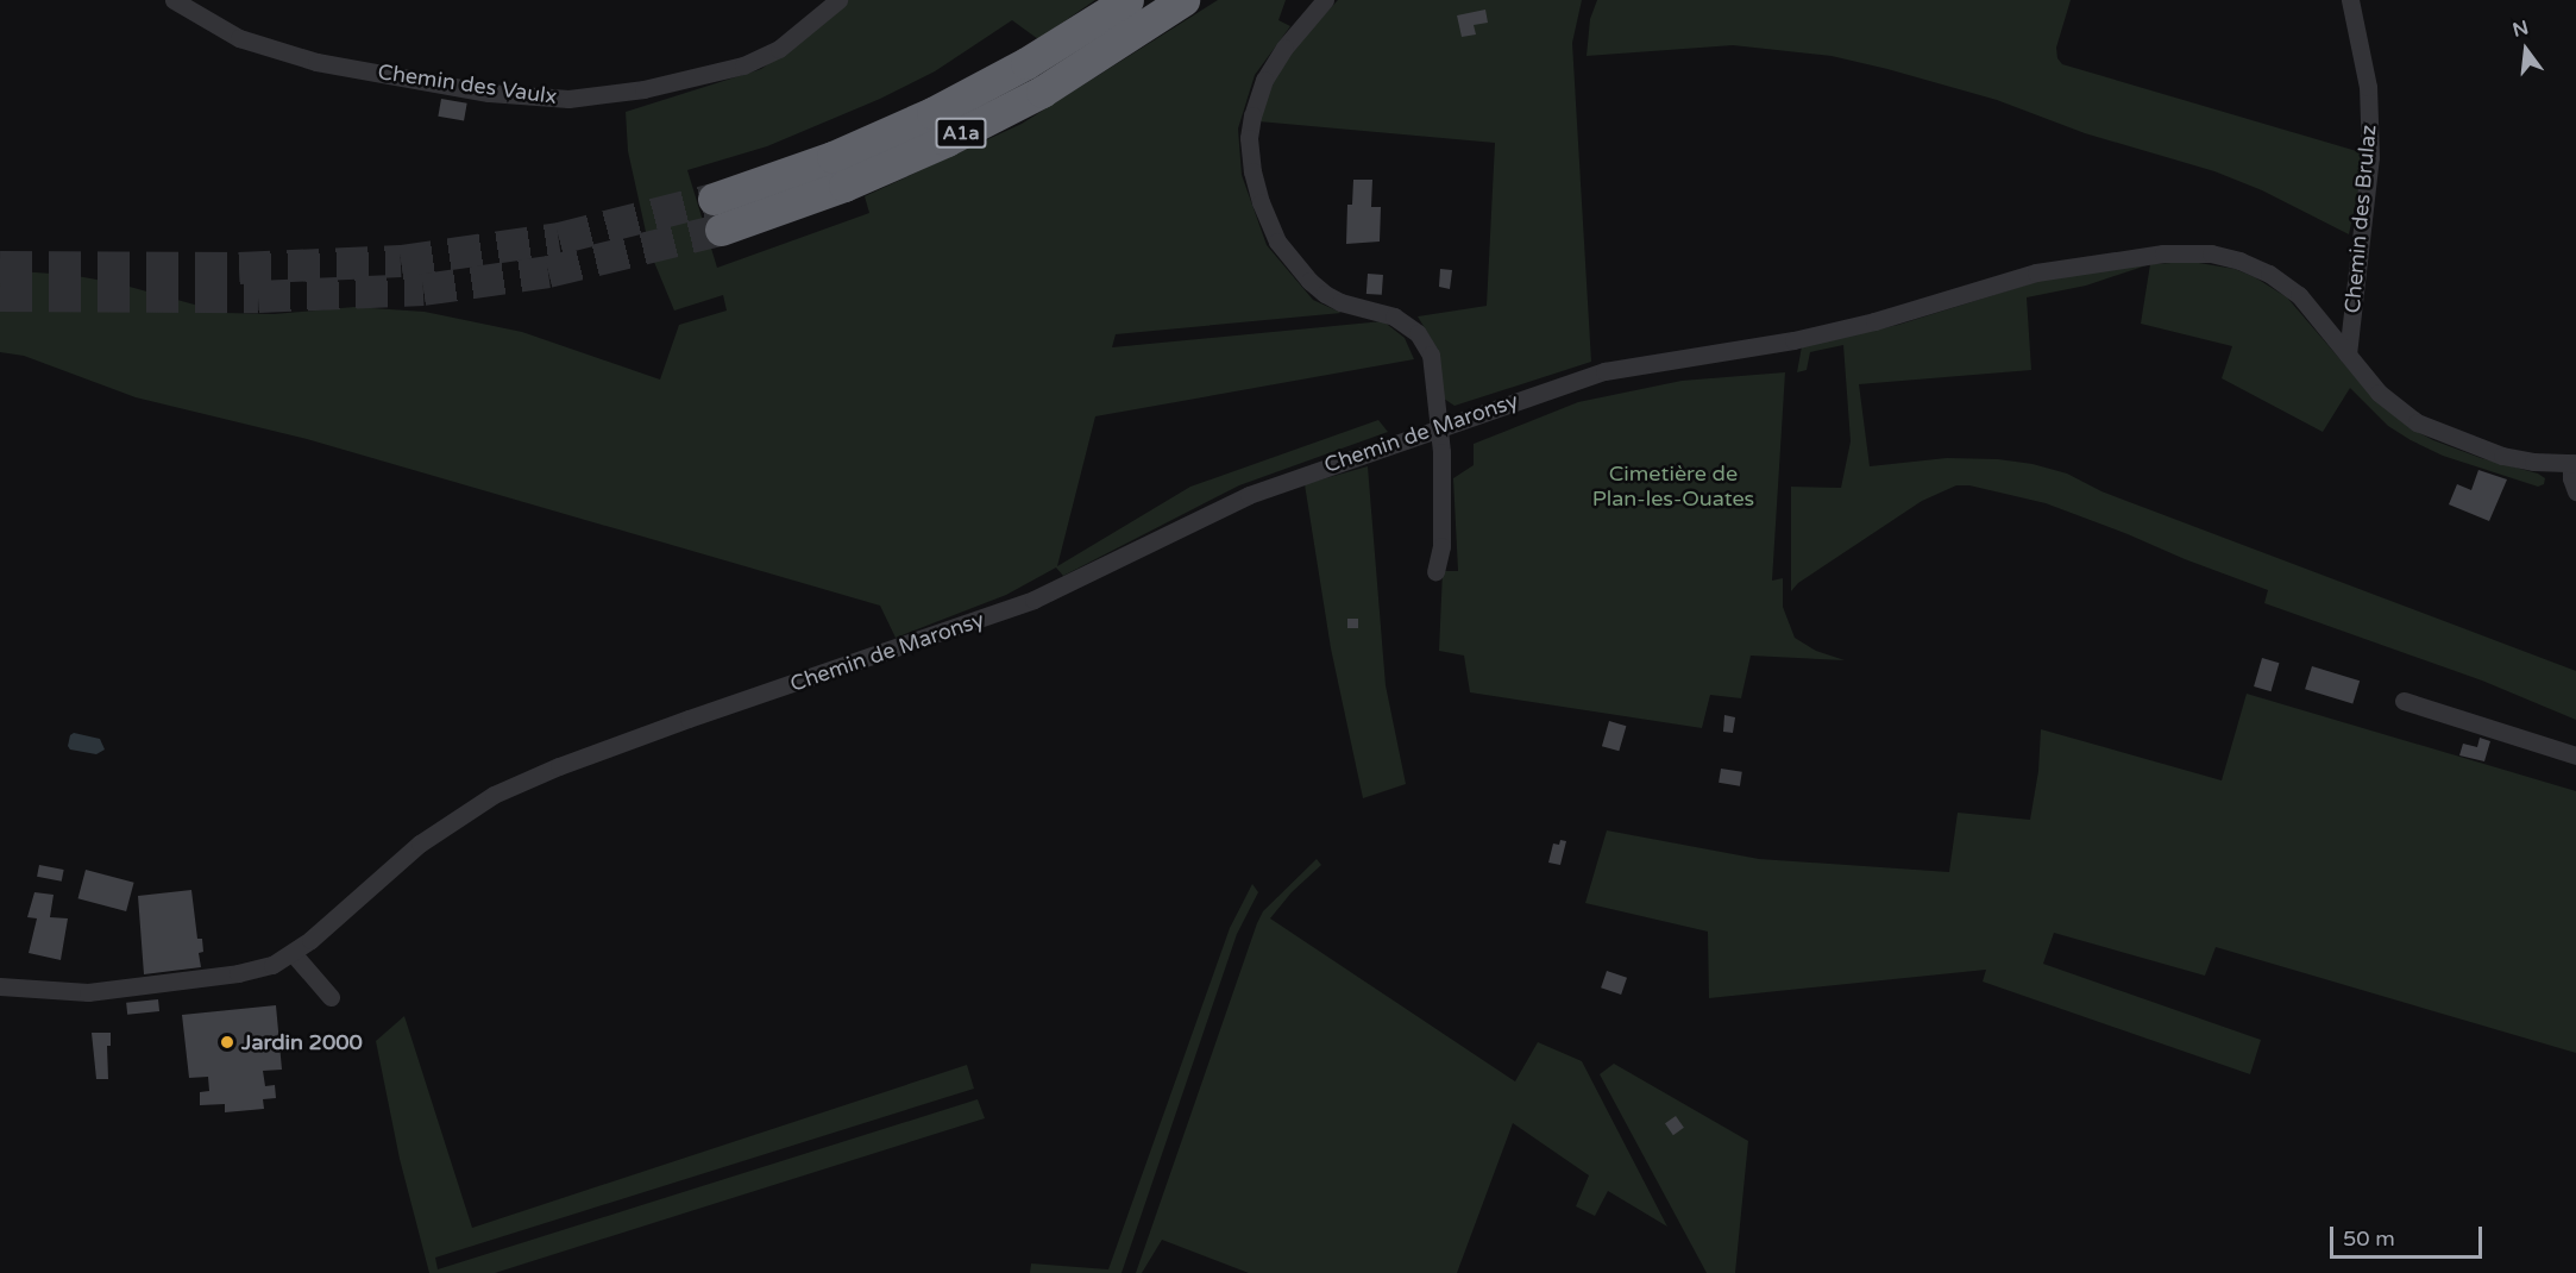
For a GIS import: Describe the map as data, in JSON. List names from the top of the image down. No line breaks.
{"streets":{"highway":["A1a"],"street":["Chemin des Vaulx","Chemin des Brulaz","Chemin de Maronsy"]},"crossings":[["Chemin des Brulaz","Chemin de Maronsy"]],"parks":["Cimetière de Plan-les-Ouates"],"places":["Jardin 2000"],"scale_bar":"50 m","north":"top"}
